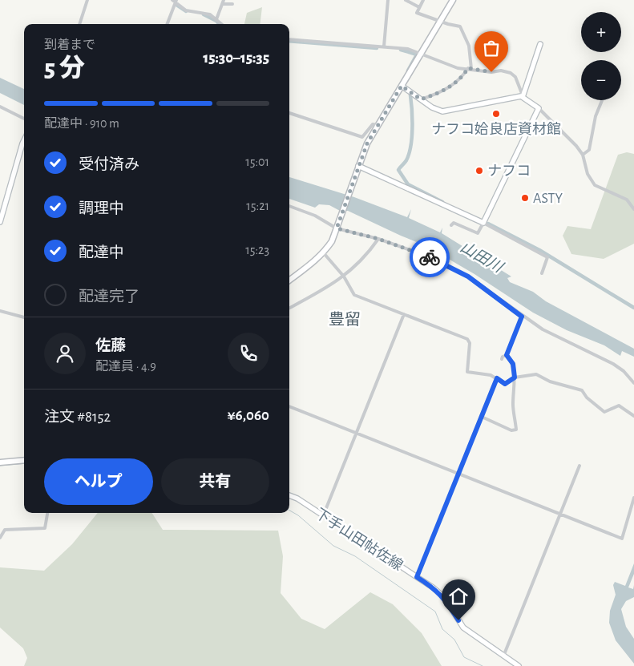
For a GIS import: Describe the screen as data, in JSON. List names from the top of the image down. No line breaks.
{"streets":{"street":["下手山田帖佐線"]},"districts":["豊留"],"water":["山田川"],"places":["ナフコ姶良店資材館","ナフコ","ASTY"],"page":{"map_buttons":["+","−"],"heading":["5 分","到着まで","15:30–15:35"],"panel":["佐藤","配達員 · 4.9","注文 #8152","¥6,060"],"bar":"配達中 · 910 m","list":[["受付済み","15:01"],["調理中","15:21"],["配達中","15:23"],"配達完了"],"buttons":["ヘルプ","共有"]}}
